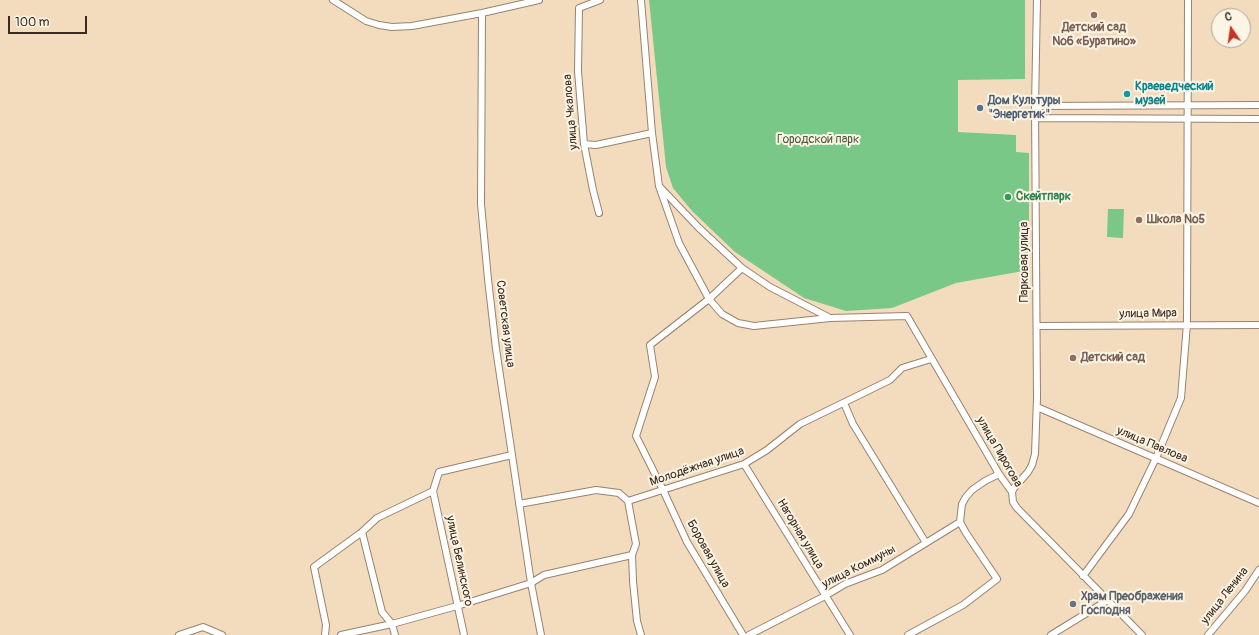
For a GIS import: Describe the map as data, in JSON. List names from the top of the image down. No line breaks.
{"streets":{"street":["улица Чкалова","Парковая улица","улица Мира","Советская улица","улица Павлова","улица Пирогова","Молодёжная улица","Нагорная улица","Боровая улица","улица Белинского","улица Коммуны","улица Ленина"]},"crossings":[["Парковая улица","улица Мира"],["Парковая улица","улица Павлова"],["Парковая улица","улица Пирогова"],["улица Пирогова","Молодёжная улица"],["Молодёжная улица","Нагорная улица"],["Молодёжная улица","Боровая улица"],["Нагорная улица","улица Коммуны"]],"parks":["Городской парк"],"places":["Детский сад №6 «Буратино»","Краеведческий музей","Дом Культуры \"Энергетик\"","Скейтпарк","Школа №5","Детский сад","Храм Преображения Господня"],"scale_bar":"100 m","north":"top"}
